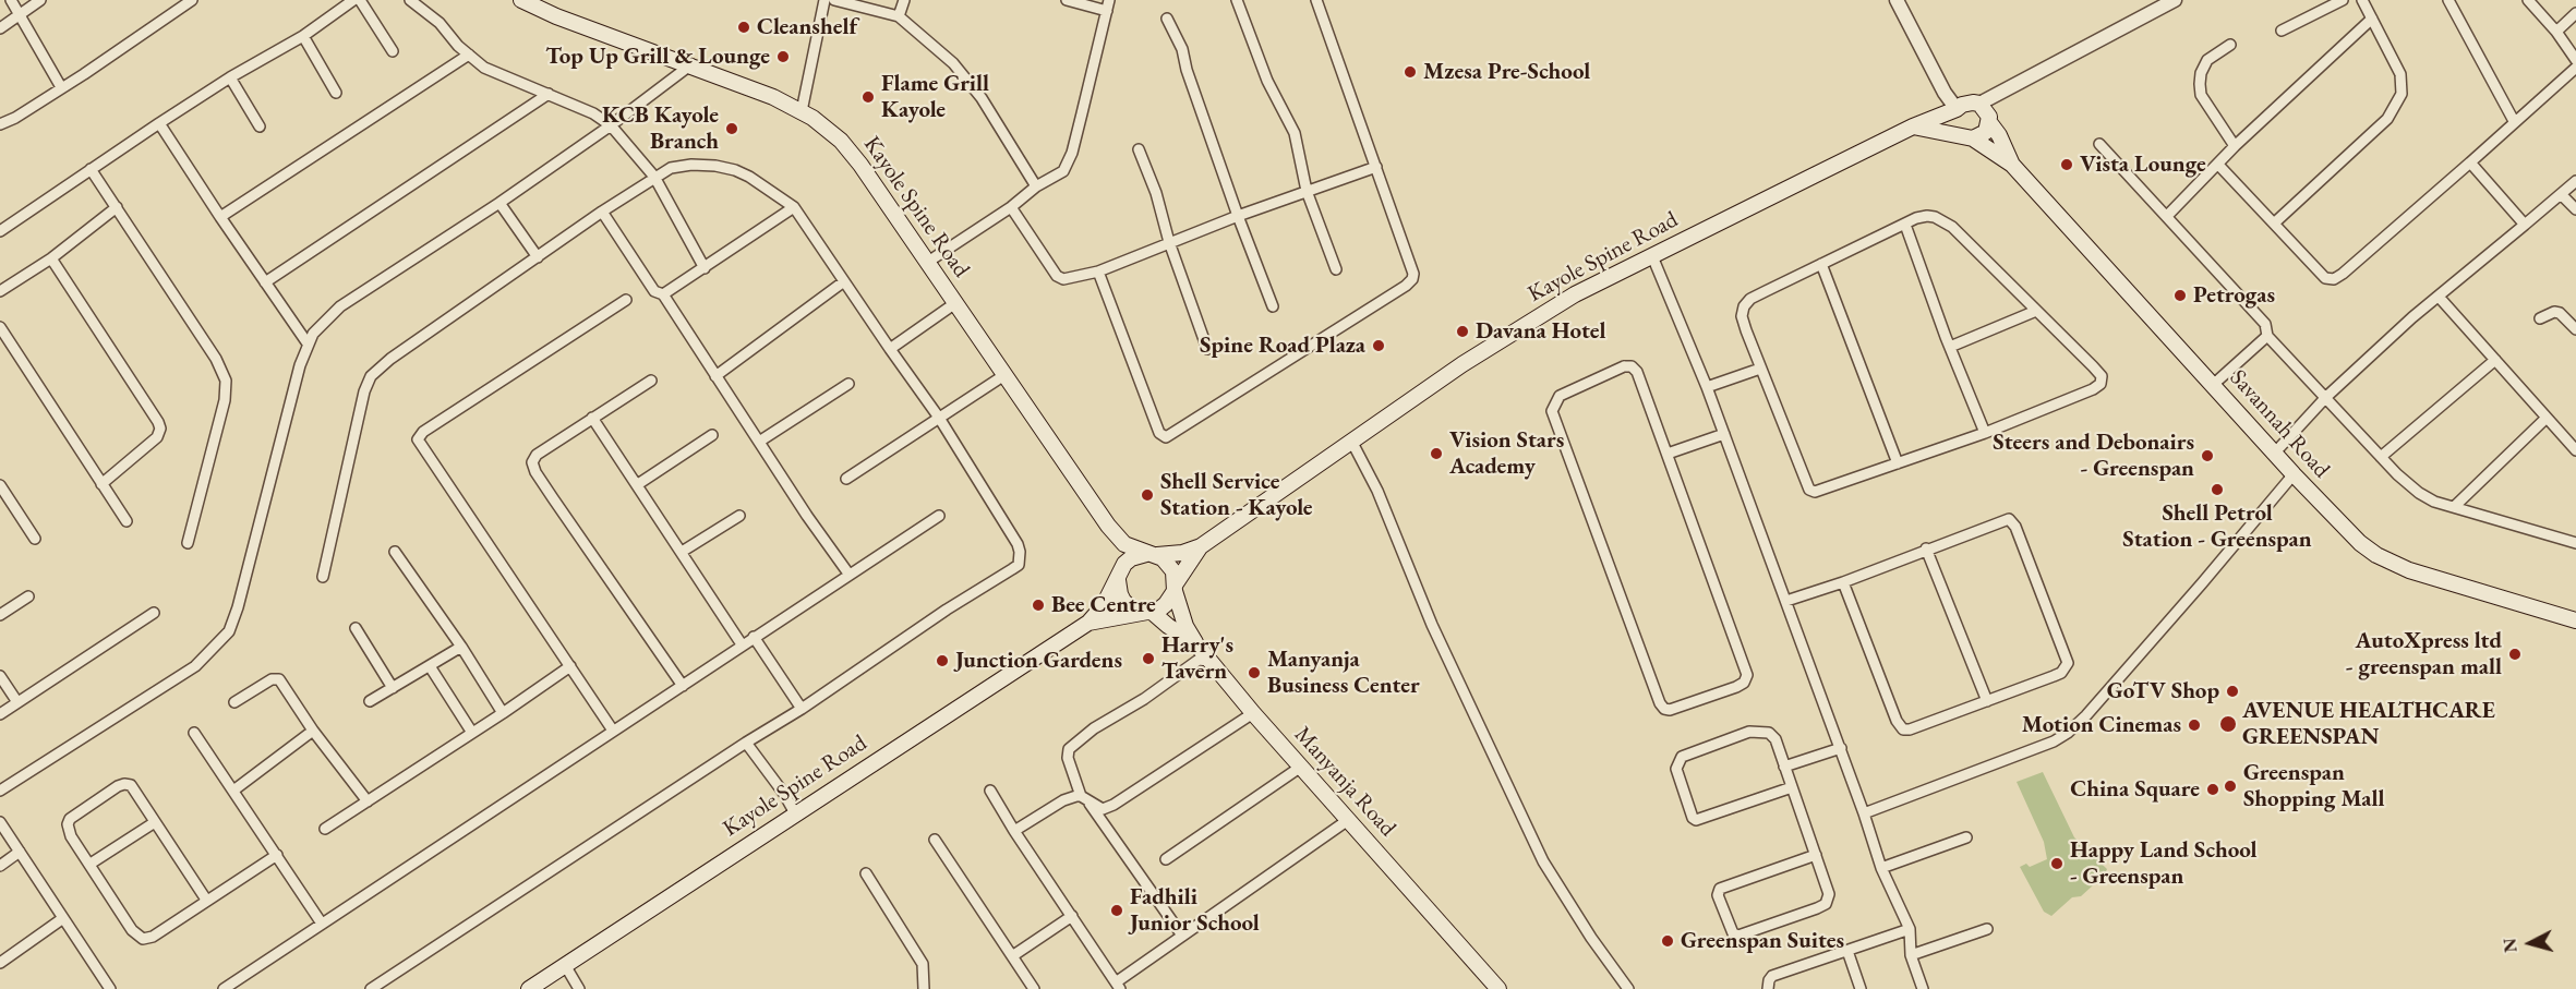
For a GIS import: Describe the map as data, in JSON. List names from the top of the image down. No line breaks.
{"streets":{"main road":["Kayole Spine Road","Savannah Road","Manyanja Road"]},"crossings":[["Kayole Spine Road","Savannah Road"]],"places":["Cleanshelf","Top Up Grill & Lounge","Mzesa Pre-School","Flame Grill Kayole","KCB Kayole Branch","Vista Lounge","Petrogas","Davana Hotel","Spine Road Plaza","Vision Stars Academy","Steers and Debonairs - Greenspan","Shell Petrol Station - Greenspan","Shell Service Station - Kayole","Bee Centre","AutoXpress ltd - greenspan mall","Harry's Tavern","Junction Gardens","Manyanja Business Center","GoTV Shop","AVENUE HEALTHCARE GREENSPAN","Motion Cinemas","Greenspan Shopping Mall","China Square","Happy Land School - Greenspan","Fadhili Junior School","Greenspan Suites"],"north":"left"}
